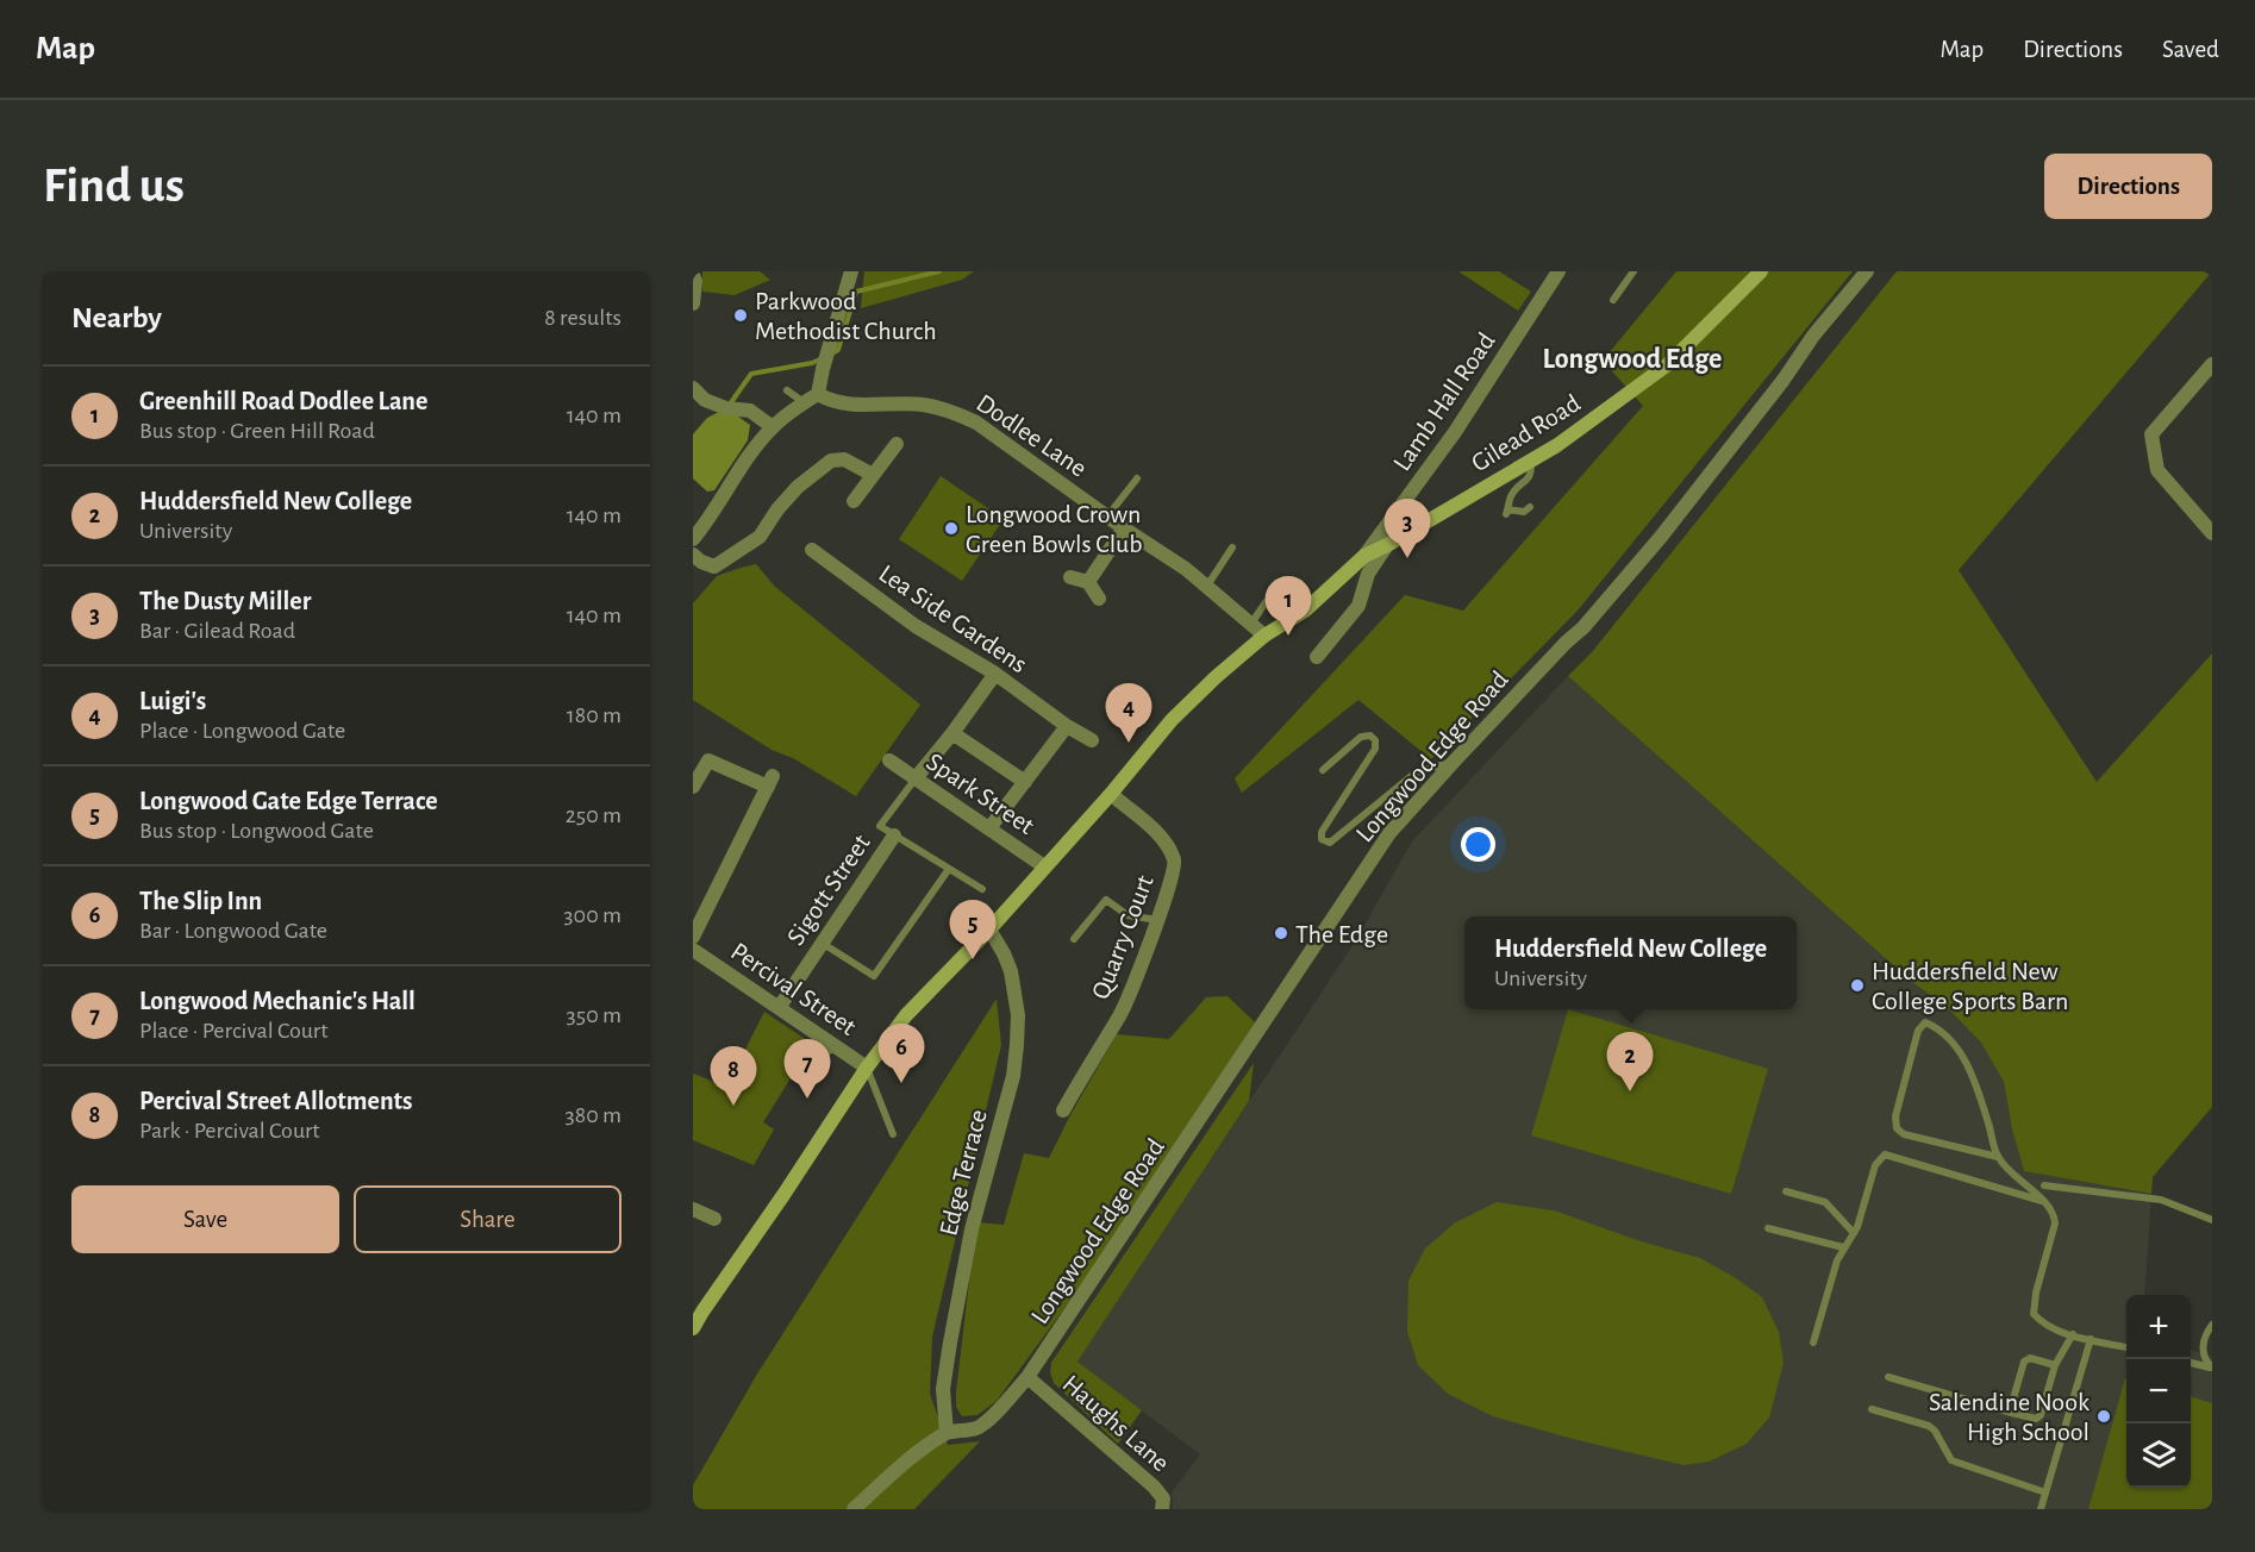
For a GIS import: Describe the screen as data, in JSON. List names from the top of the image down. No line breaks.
{"streets":{"street":["Lamb Hall Road","Gilead Road","Dodlee Lane","Lea Side Gardens","Longwood Edge Road","Spark Street","Sigott Street","Quarry Court","Percival Street","Edge Terrace","Haughs Lane"]},"crossings":[["Lamb Hall Road","Gilead Road"],["Gilead Road","Dodlee Lane"],["Gilead Road","Spark Street"],["Gilead Road","Quarry Court"],["Gilead Road","Percival Street"],["Gilead Road","Edge Terrace"],["Longwood Edge Road","Edge Terrace"],["Longwood Edge Road","Haughs Lane"],["Sigott Street","Percival Street"]],"districts":["Longwood Edge"],"places":["Parkwood Methodist Church","Longwood Crown Green Bowls Club","The Edge","Huddersfield New College Sports Barn","Salendine Nook High School"],"page":{"header":"Map","nav":["Map","Directions","Saved"],"buttons":["Directions",["Save","Share"]],"title":"Find us","heading":["Nearby","8 results"],"list":[{"mark":"1","name":"Greenhill Road Dodlee Lane","note":"Bus stop · Green Hill Road","value":"140 m"},{"mark":"2","name":"Huddersfield New College","note":"University","value":"140 m"},{"mark":"3","name":"The Dusty Miller","note":"Bar · Gilead Road","value":"140 m"},{"mark":"4","name":"Luigi's","note":"Place · Longwood Gate","value":"180 m"},{"mark":"5","name":"Longwood Gate Edge Terrace","note":"Bus stop · Longwood Gate","value":"250 m"},{"mark":"6","name":"The Slip Inn","note":"Bar · Longwood Gate","value":"300 m"},{"mark":"7","name":"Longwood Mechanic's Hall","note":"Place · Percival Court","value":"350 m"},{"mark":"8","name":"Percival Street Allotments","note":"Park · Percival Court","value":"380 m"}],"pins":["3","1","4","5","6","2","7","8"],"popup":["Huddersfield New College","University"],"map_buttons":["+","−"]}}
